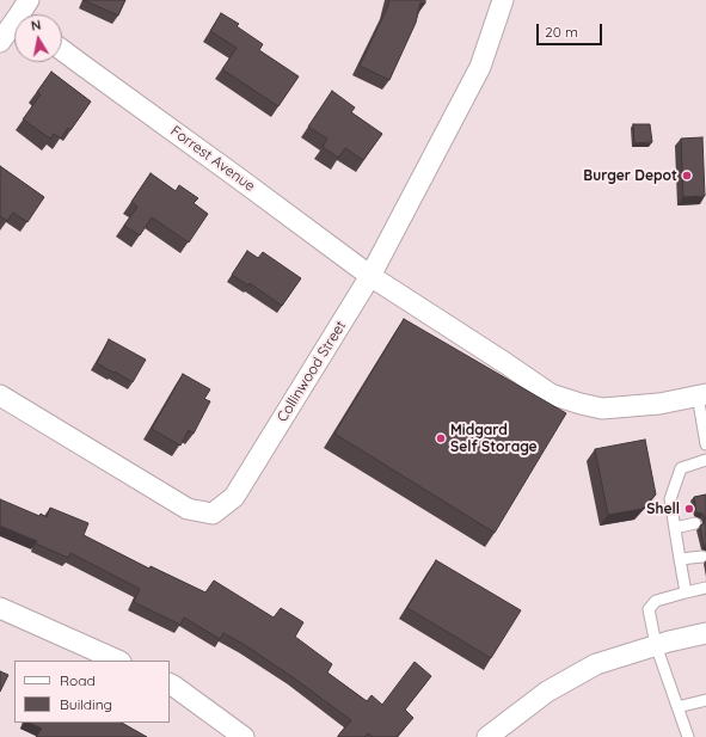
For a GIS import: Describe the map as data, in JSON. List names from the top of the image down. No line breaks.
{"streets":{"street":["Forrest Avenue","Collinwood Street"]},"crossings":[["Forrest Avenue","Collinwood Street"]],"places":["Burger Depot","Midgard Self Storage","Shell"],"legend":["Road","Building"],"scale_bar":"20 m","north":"top"}
